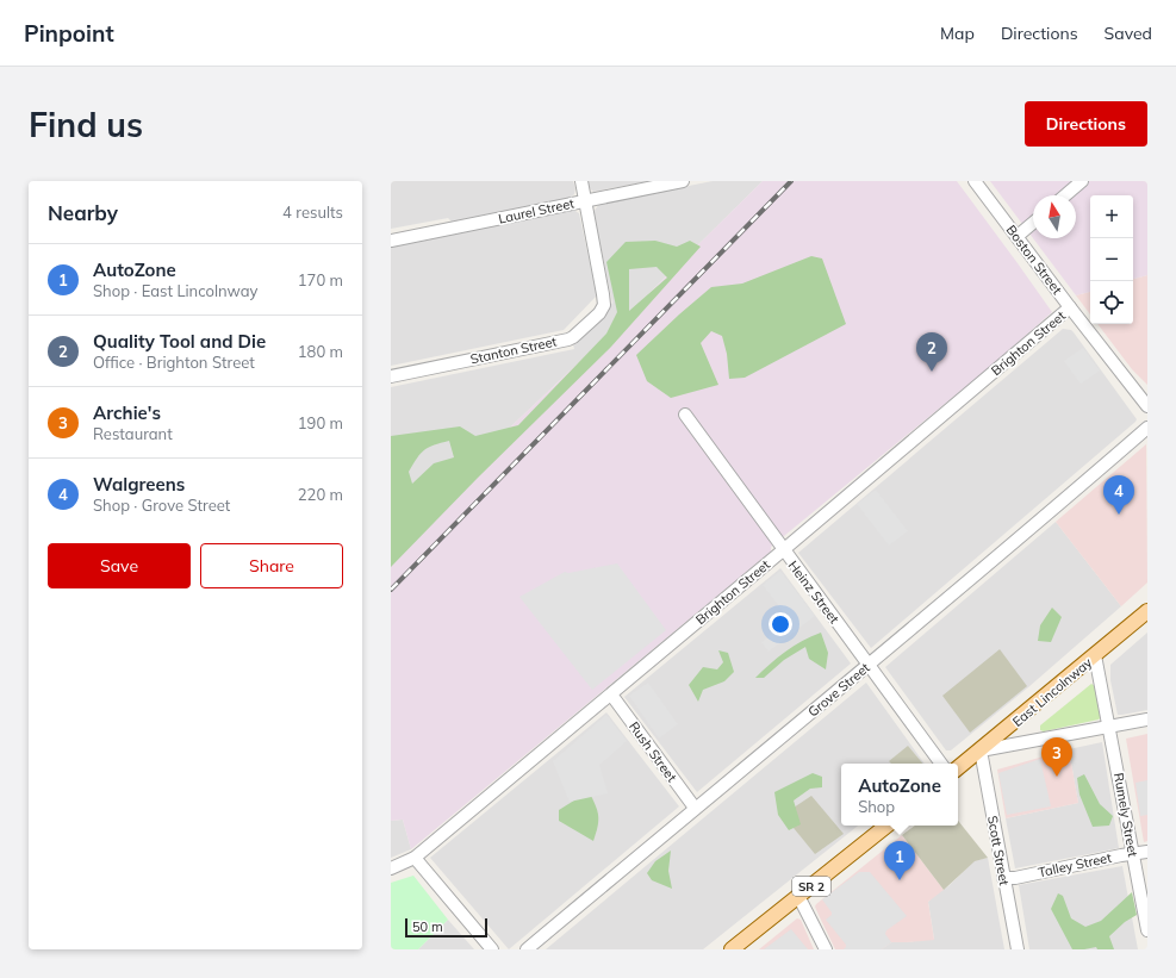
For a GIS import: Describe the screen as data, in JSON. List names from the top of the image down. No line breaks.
{"streets":{"main road":["East Lincolnway","SR 2"],"street":["Laurel Street","Boston Street","Brighton Street","Stanton Street","Heinz Street","Grove Street","Rush Street","Rumely Street","Scott Street","Talley Street"]},"crossings":[["Laurel Street","Stanton Street"],["Boston Street","Brighton Street"],["Brighton Street","Heinz Street"],["Brighton Street","Rush Street"],["Heinz Street","Grove Street"],["Grove Street","Rush Street"],["East Lincolnway","Rumely Street"],["East Lincolnway","Scott Street"],["Rumely Street","Talley Street"],["Scott Street","Talley Street"]],"scale_bar":"50 m","north":"top","page":{"header":"Pinpoint","nav":["Map","Directions","Saved"],"buttons":["Directions",["Save","Share"]],"title":"Find us","heading":["Nearby","4 results"],"map_buttons":["+","−"],"list":[{"mark":"1","name":"AutoZone","note":"Shop · East Lincolnway","value":"170 m"},{"mark":"2","name":"Quality Tool and Die","note":"Office · Brighton Street","value":"180 m"},{"mark":"3","name":"Archie's","note":"Restaurant","value":"190 m"},{"mark":"4","name":"Walgreens","note":"Shop · Grove Street","value":"220 m"}],"pins":["2","4","3","1"],"popup":["AutoZone","Shop"],"scale":"50 m"}}
